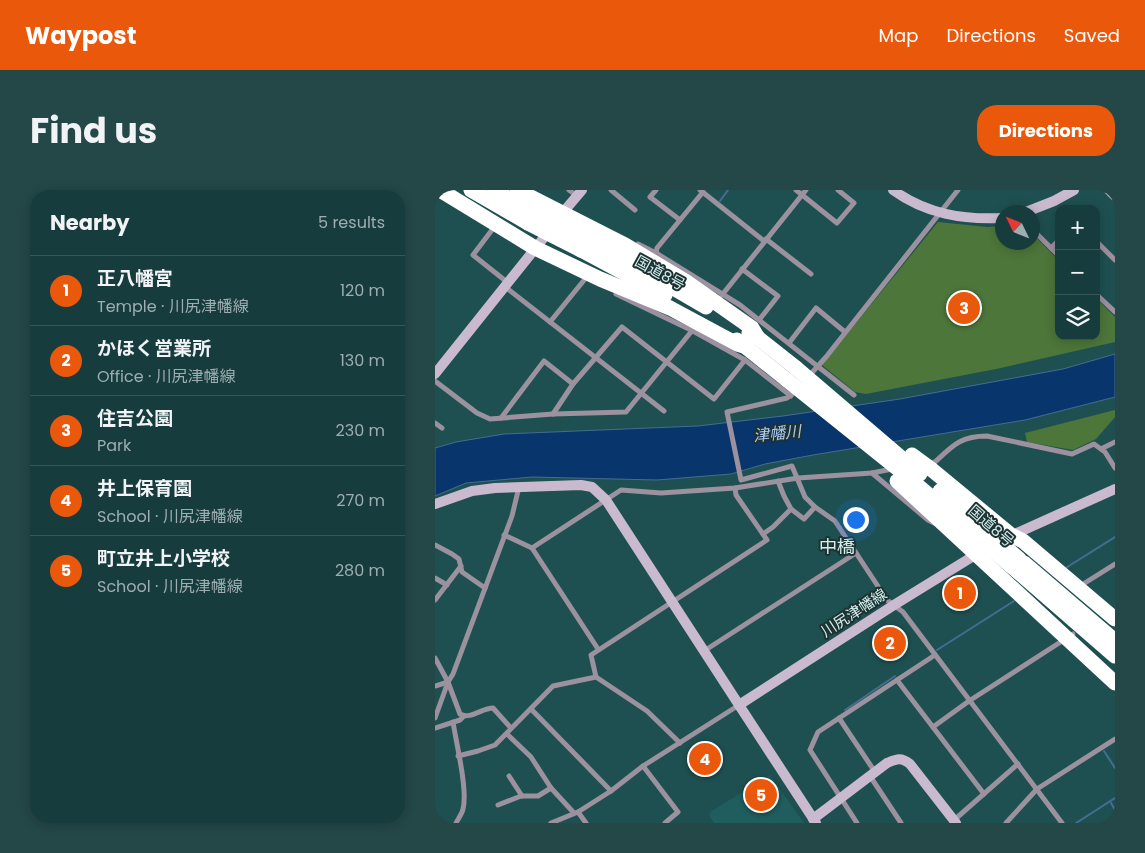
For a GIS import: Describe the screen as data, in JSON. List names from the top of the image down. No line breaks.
{"streets":{"highway":["国道8号"],"street":["川尻津幡線"]},"districts":["中橋"],"water":["津幡川"],"north":"top left","page":{"header":"Waypost","nav":["Map","Directions","Saved"],"title":"Find us","buttons":"Directions","heading":["Nearby","5 results"],"map_buttons":["+","−"],"list":[{"mark":"1","name":"正八幡宮","note":"Temple · 川尻津幡線","value":"120 m"},{"mark":"2","name":"かほく営業所","note":"Office · 川尻津幡線","value":"130 m"},{"mark":"3","name":"住吉公園","note":"Park","value":"230 m"},{"mark":"4","name":"井上保育園","note":"School · 川尻津幡線","value":"270 m"},{"mark":"5","name":"町立井上小学校","note":"School · 川尻津幡線","value":"280 m"}],"pins":["3","1","2","4","5"]}}
